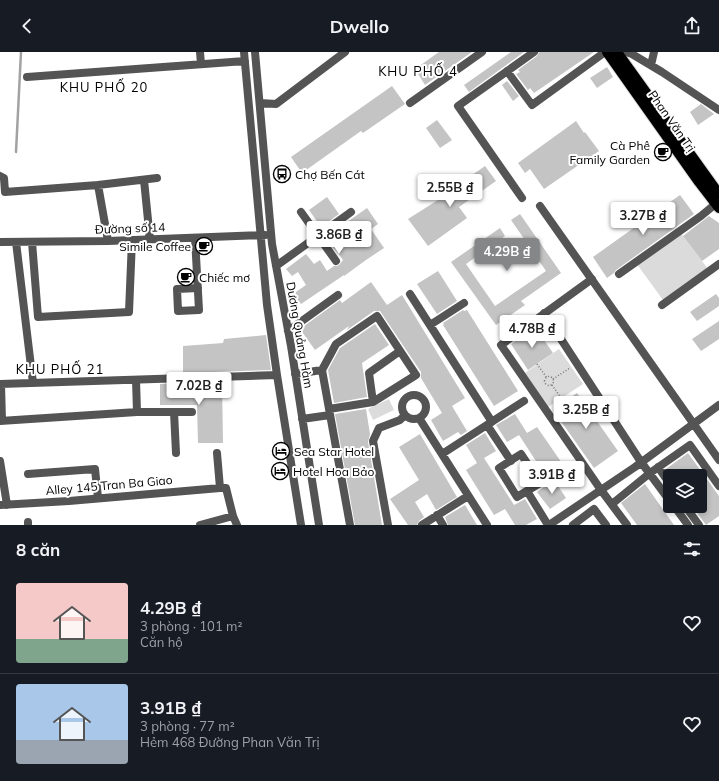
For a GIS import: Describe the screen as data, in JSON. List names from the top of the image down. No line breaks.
{"streets":{"main road":["Phan Văn Trị"],"street":["Đường số 14","Dương Quảng Hàm","Alley 145 Tran Ba Giao"]},"crossings":[["Đường số 14","Dương Quảng Hàm"]],"districts":["KHU PHỐ 4","KHU PHỐ 20","KHU PHỐ 21"],"places":{"cafe":["Cà Phê Family Garden","Simile Coffee","Chiếc mơ"],"bus stop":["Chợ Bến Cát"],"hotel":["Sea Star Hotel","Hotel Hoa Bảo"]},"page":{"header":"Dwello","price":["2.55B ₫","3.27B ₫","3.86B ₫","4.29B ₫","4.78B ₫","7.02B ₫","3.25B ₫","3.91B ₫"],"heading":"8 căn","list":[{"name":"4.29B ₫","note":"3 phòng · 101 m² · Căn hộ"},{"name":"3.91B ₫","note":"3 phòng · 77 m² · Hẻm 468 Đường Phan Văn Trị"}]}}
